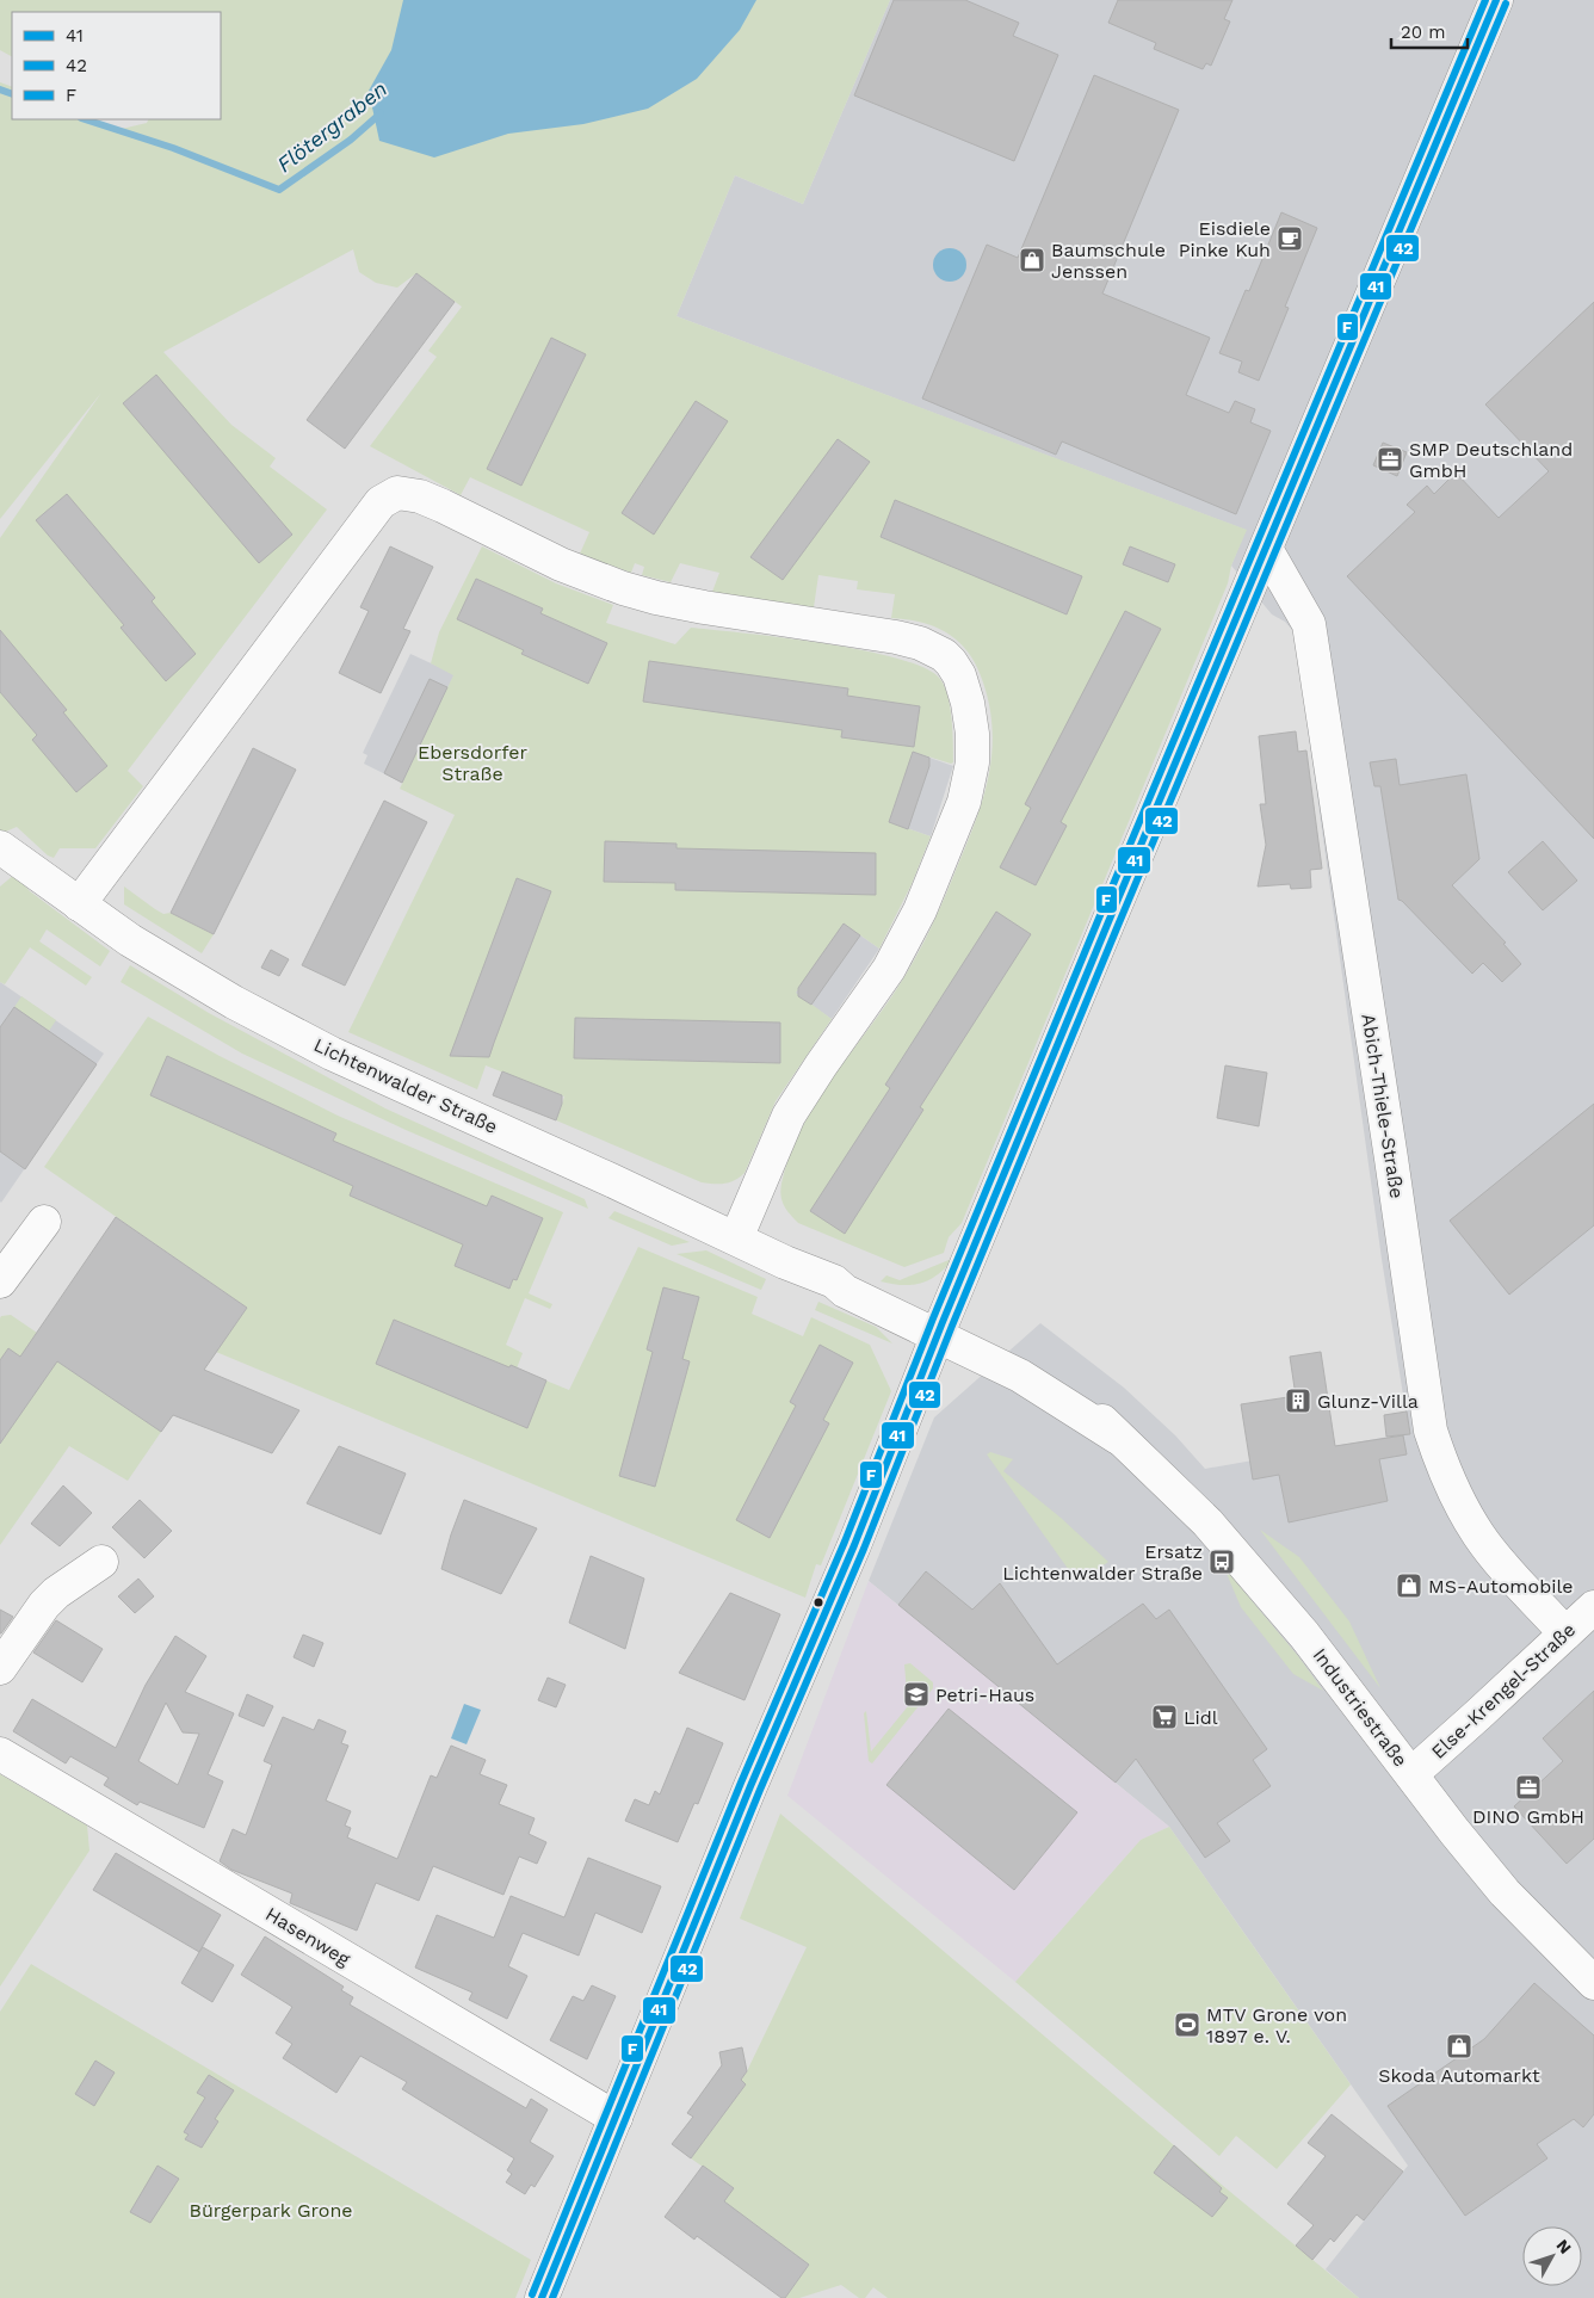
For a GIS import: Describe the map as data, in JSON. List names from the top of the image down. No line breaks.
{"streets":{"street":["Lichtenwalder Straße","Abich-Thiele-Straße","Else-Krengel-Straße","Industriestraße","Hasenweg"]},"crossings":[["Lichtenwalder Straße","Industriestraße"],["Abich-Thiele-Straße","Else-Krengel-Straße"],["Else-Krengel-Straße","Industriestraße"]],"water":["Flötergraben"],"parks":["Ebersdorfer Straße","Bürgerpark Grone"],"places":{"cafe":["Eisdiele Pinke Kuh"],"shop":["Baumschule Jenssen","MS-Automobile","Skoda Automarkt"],"office":["SMP Deutschland GmbH","DINO GmbH"],"building":["Glunz-Villa"],"bus stop":["Ersatz Lichtenwalder Straße"],"school or university":["Petri-Haus"],"supermarket":["Lidl"],"sports":["MTV Grone von 1897 e. V."]},"lines":["transit line 41","transit line F","transit line 42"],"legend":["41","42","F"],"scale_bar":"20 m","north":"top right"}
